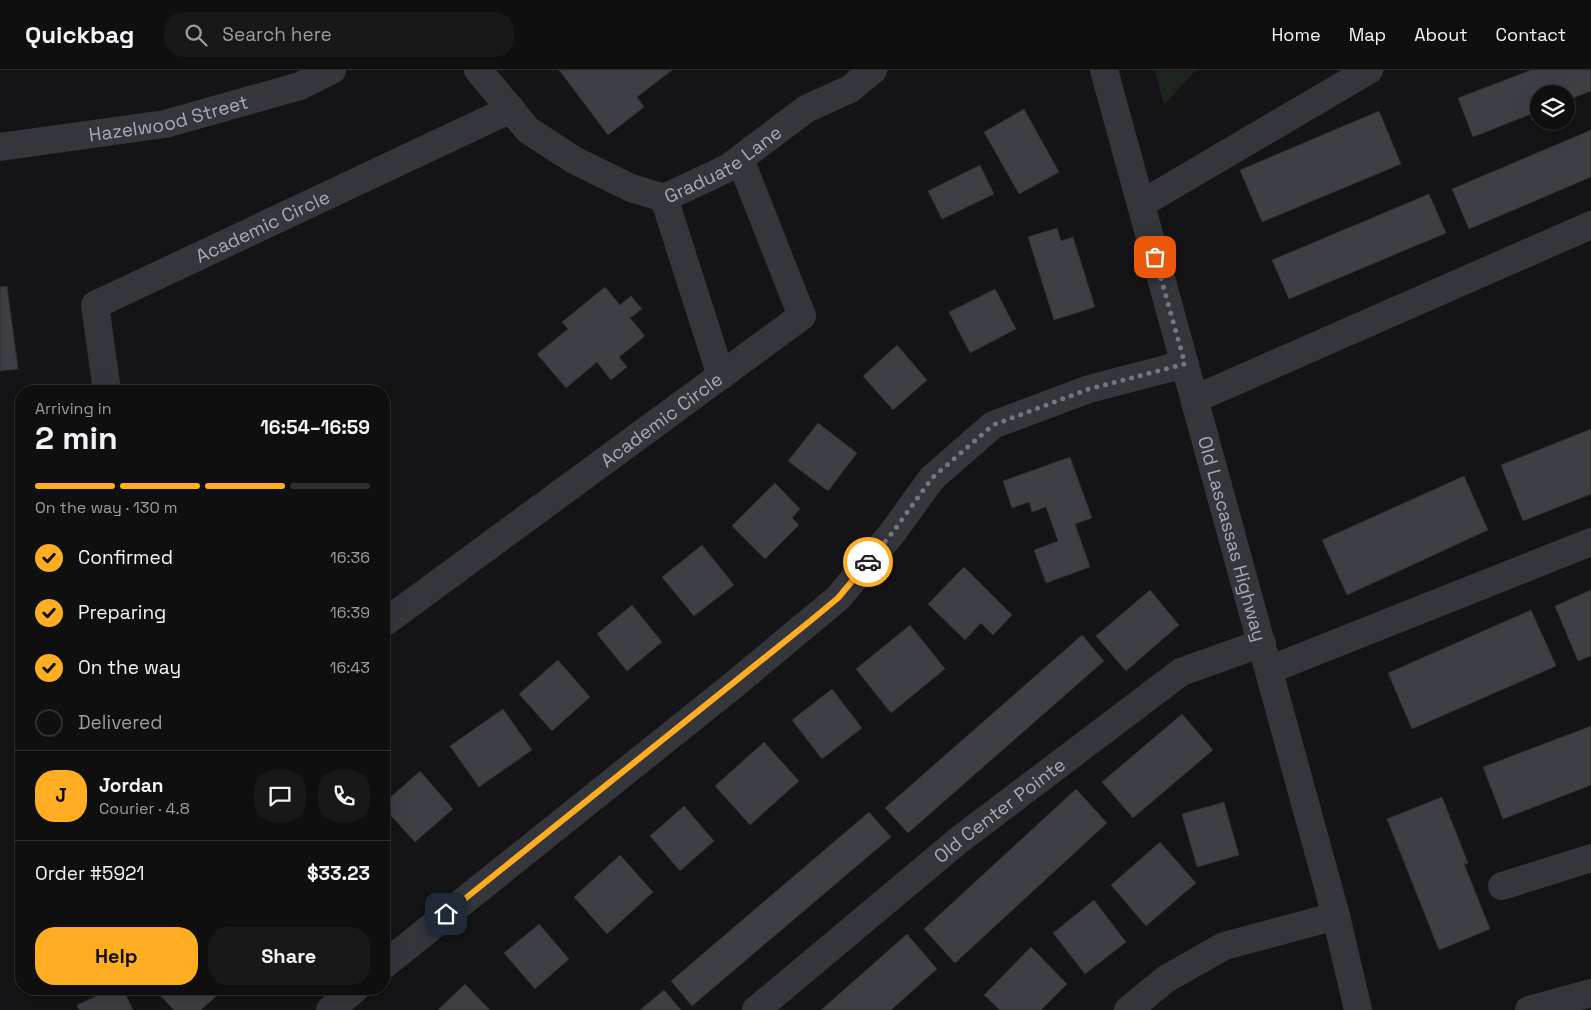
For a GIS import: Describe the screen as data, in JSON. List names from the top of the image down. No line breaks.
{"streets":{"street":["Hazelwood Street","Graduate Lane","Academic Circle","Old Lascassas Highway","Old Center Pointe"]},"crossings":[["Graduate Lane","Academic Circle"],["Old Lascassas Highway","Old Center Pointe"]],"page":{"header":"Quickbag","search":"Search here","nav":["Home","Map","About","Contact"],"heading":["2 min","Arriving in","16:54–16:59"],"panel":["Jordan","Courier · 4.8","Order #5921","$33.23"],"bar":"On the way · 130 m","list":[["Confirmed","16:36"],["Preparing","16:39"],["On the way","16:43"],"Delivered"],"round":"J","buttons":["Help","Share"]}}
